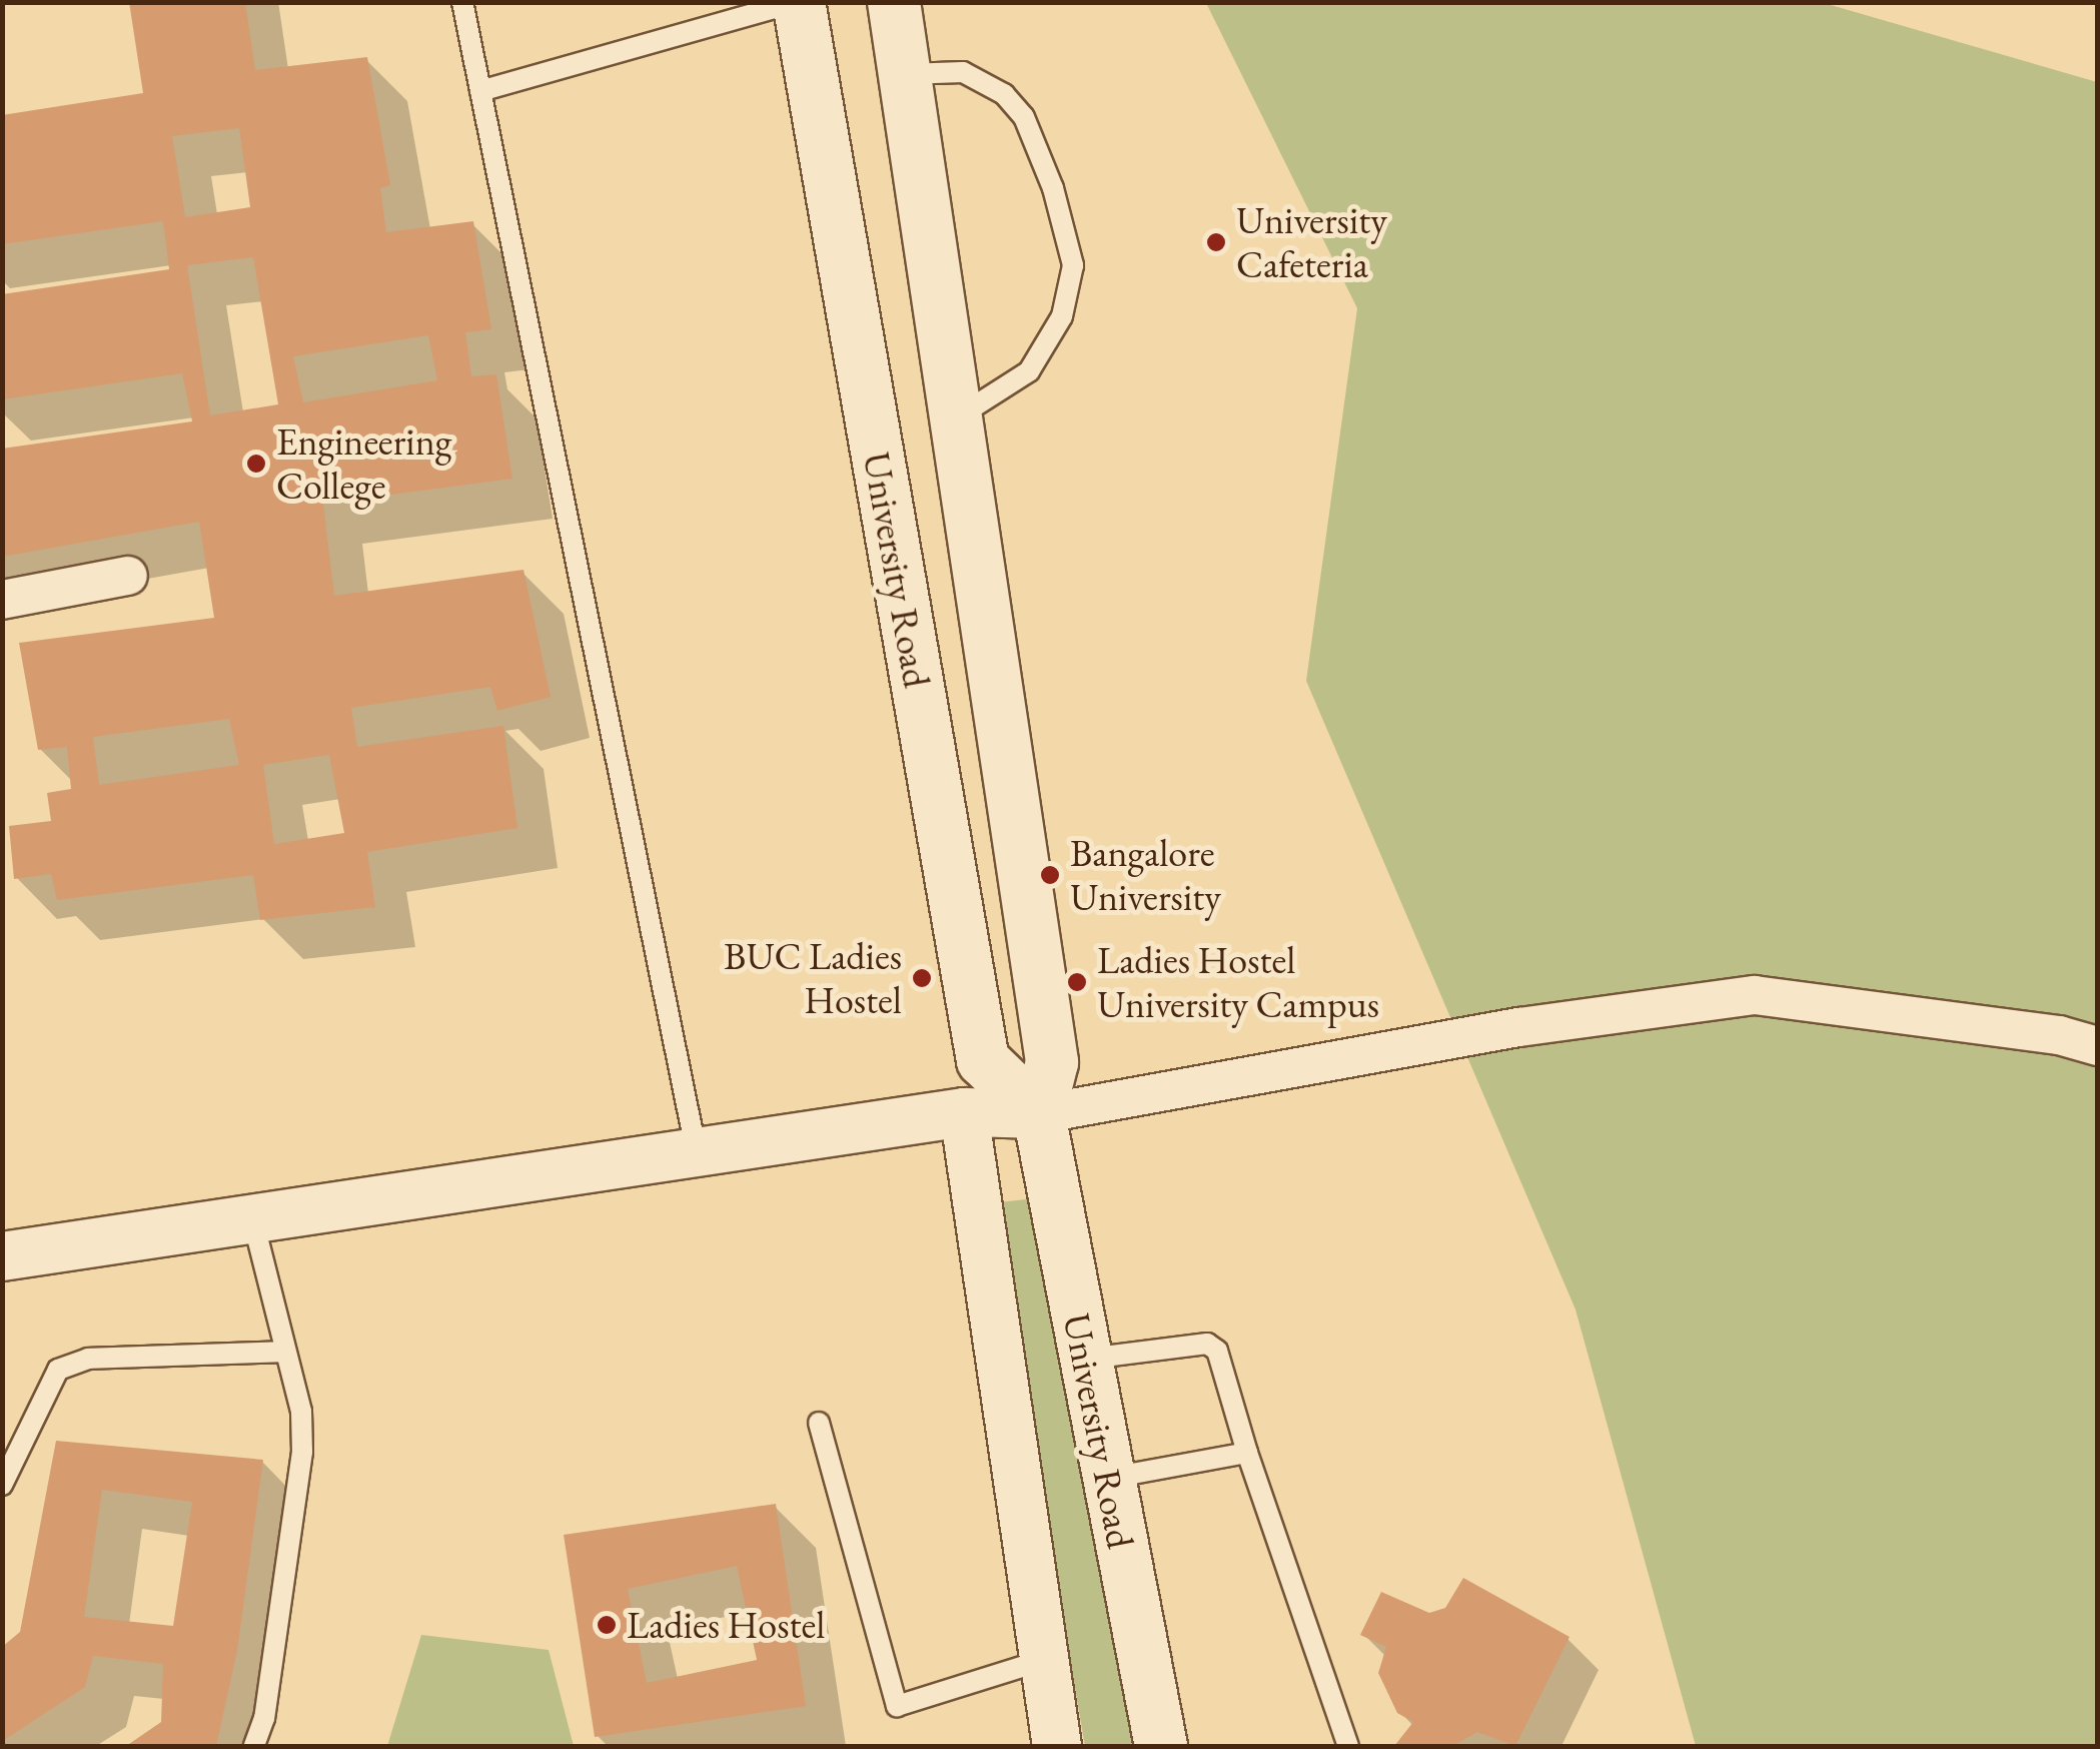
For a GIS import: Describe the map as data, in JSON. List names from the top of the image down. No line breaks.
{"streets":{"main road":["University Road"]},"places":["University Cafeteria","Engineering College","Bangalore University","BUC Ladies Hostel","Ladies Hostel University Campus","Ladies Hostel"]}
